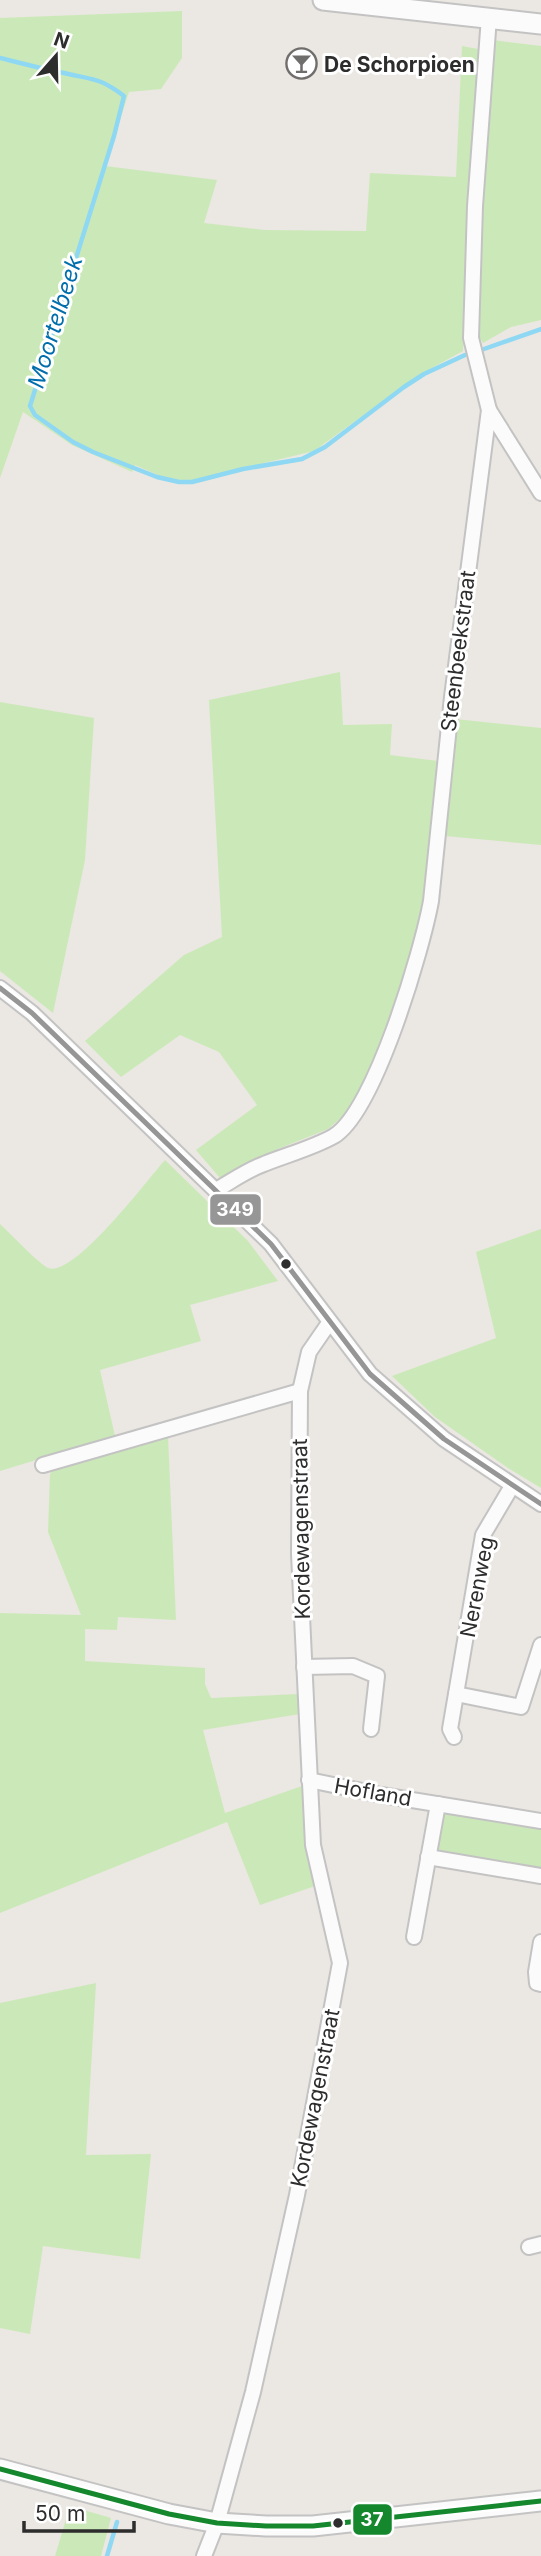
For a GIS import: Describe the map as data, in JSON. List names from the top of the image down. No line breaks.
{"streets":{"street":["Steenbeekstraat","Kordewagenstraat","Nerenweg","Hofland"]},"crossings":[["Kordewagenstraat","Hofland"]],"water":["Moortelbeek"],"places":{"bar":["De Schorpioen"]},"lines":["transit line 349","transit line 37"],"scale_bar":"50 m","north":"top"}
